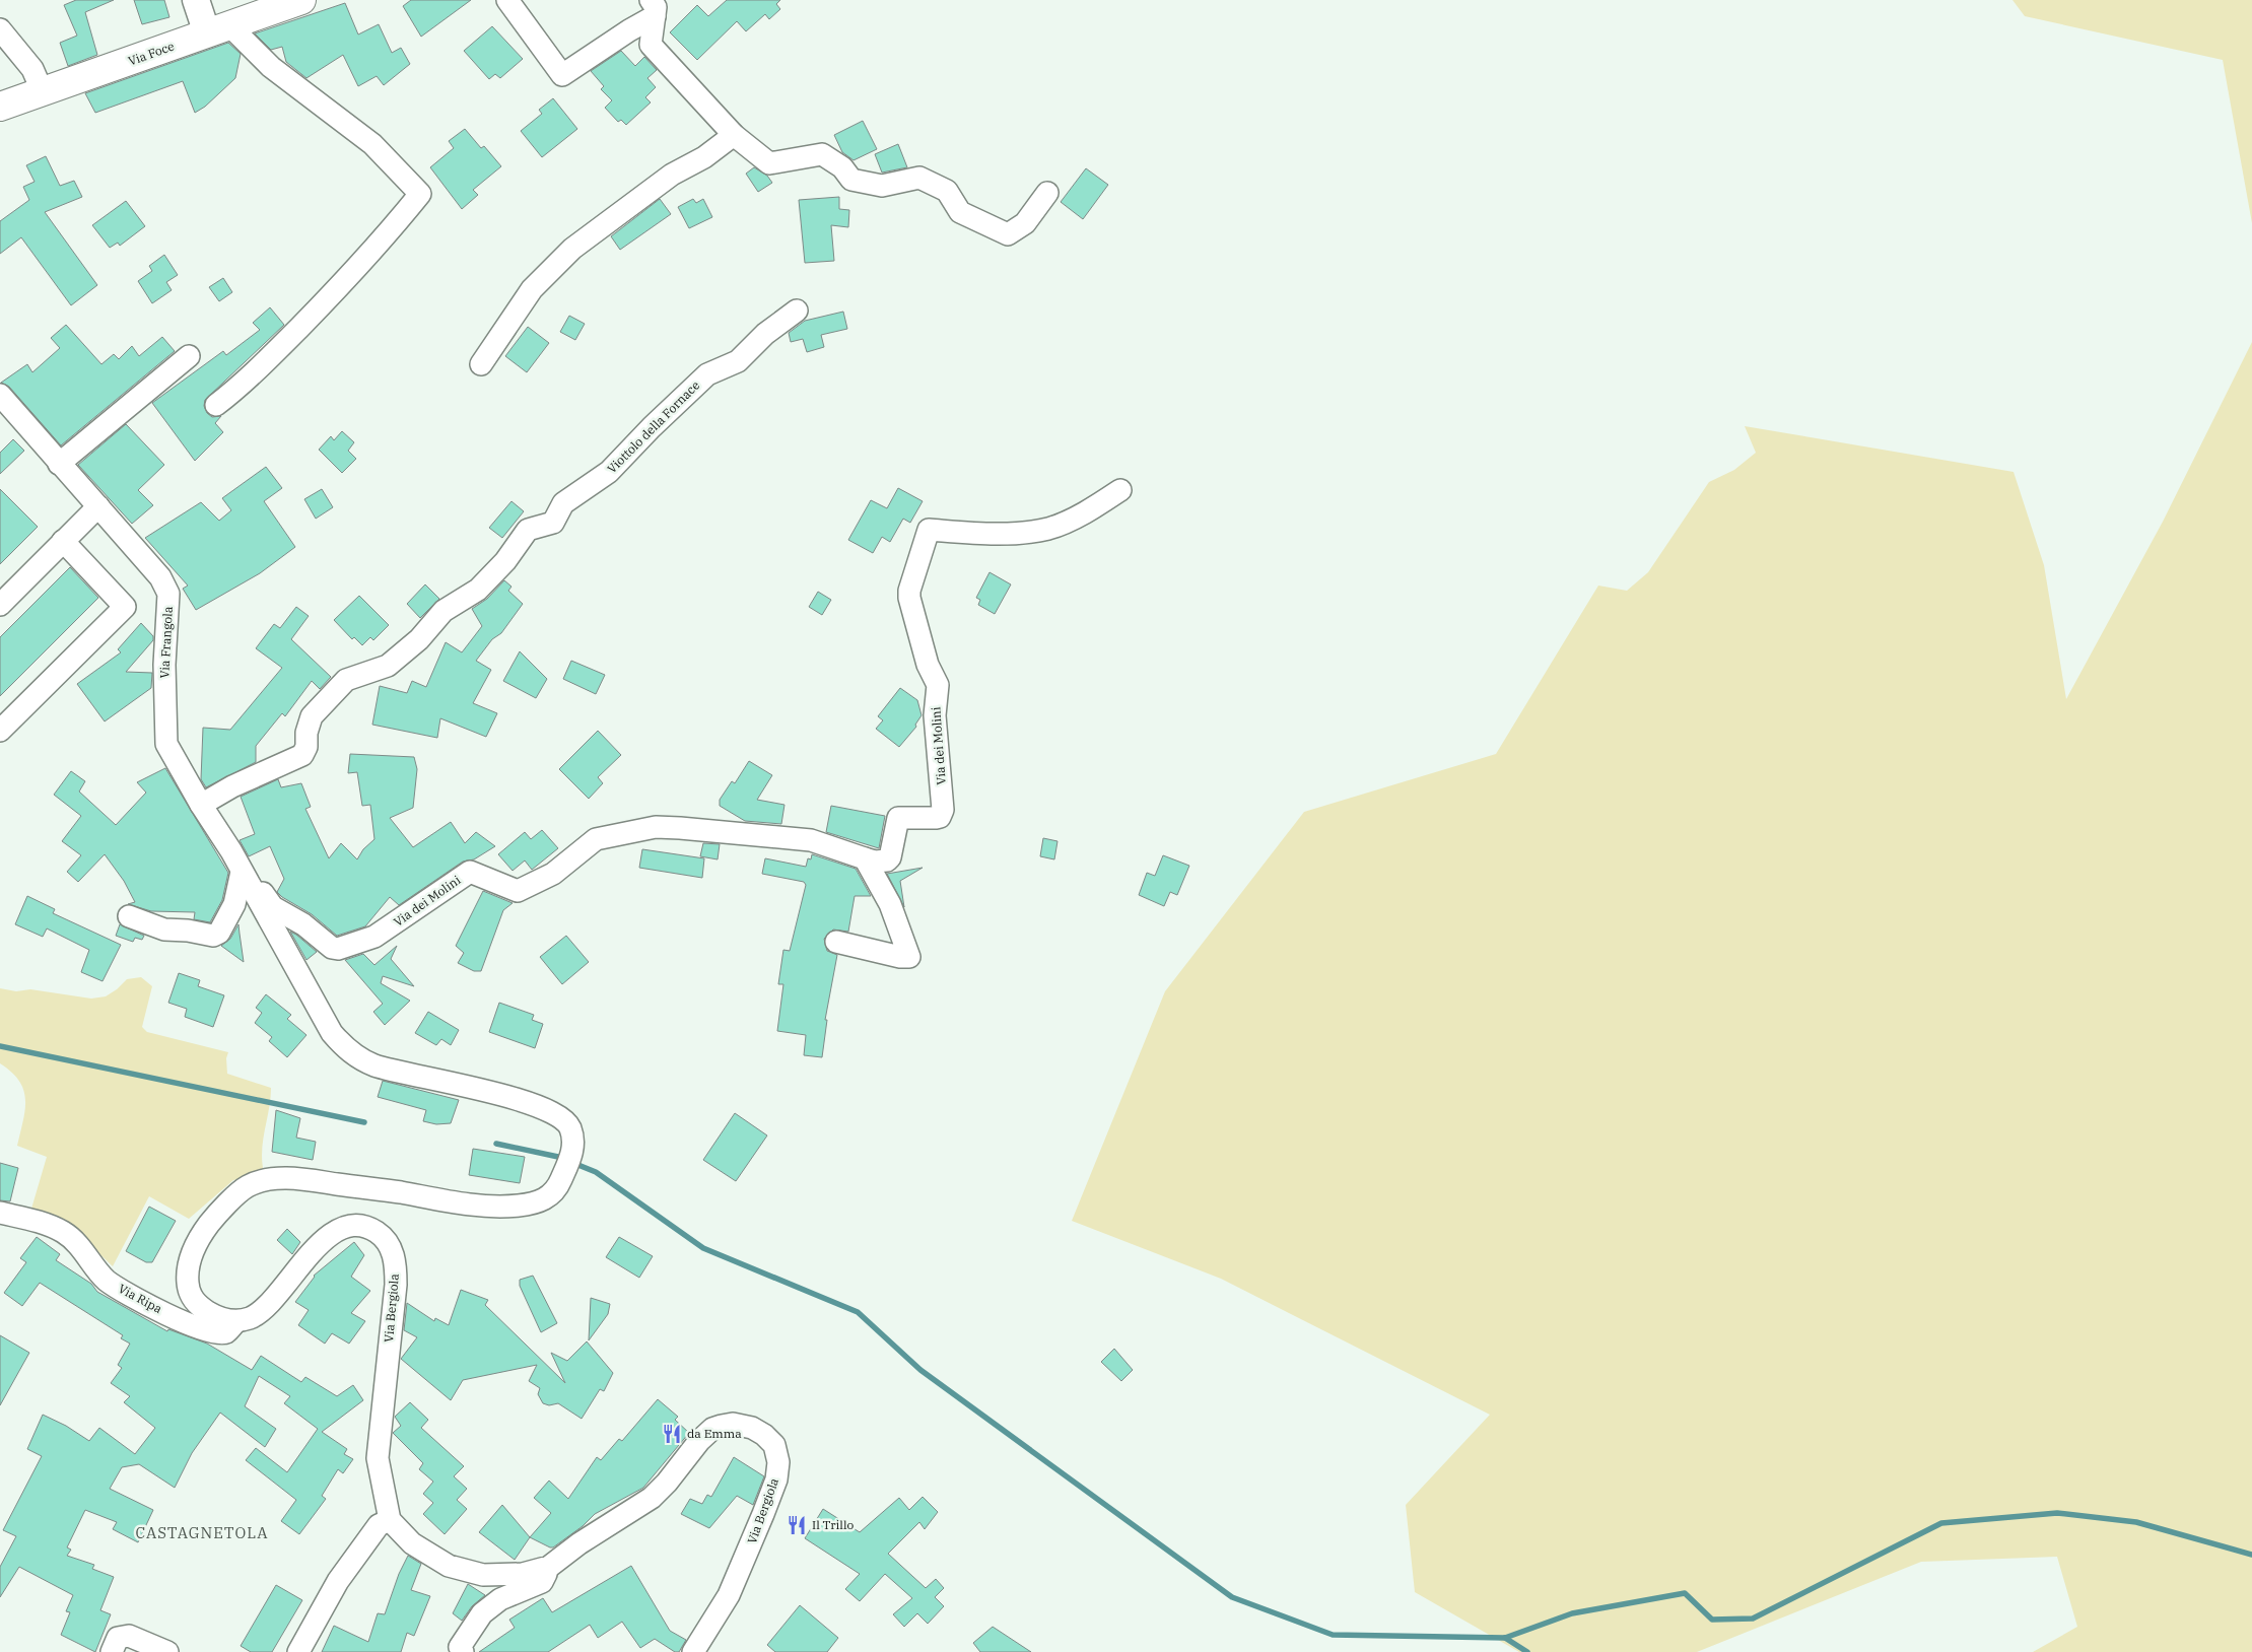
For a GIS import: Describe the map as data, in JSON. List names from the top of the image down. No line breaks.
{"streets":{"main road":["Via Foce"],"street":["Viottolo della Fornace","Via Frangola","Via dei Molini","Via Ripa","Via Bergiola"]},"crossings":[["Viottolo della Fornace","Via Frangola"],["Via Frangola","Via dei Molini"],["Via Ripa","Via Bergiola"]],"districts":["CASTAGNETOLA"],"places":{"restaurant":["da Emma","Il Trillo"]}}
